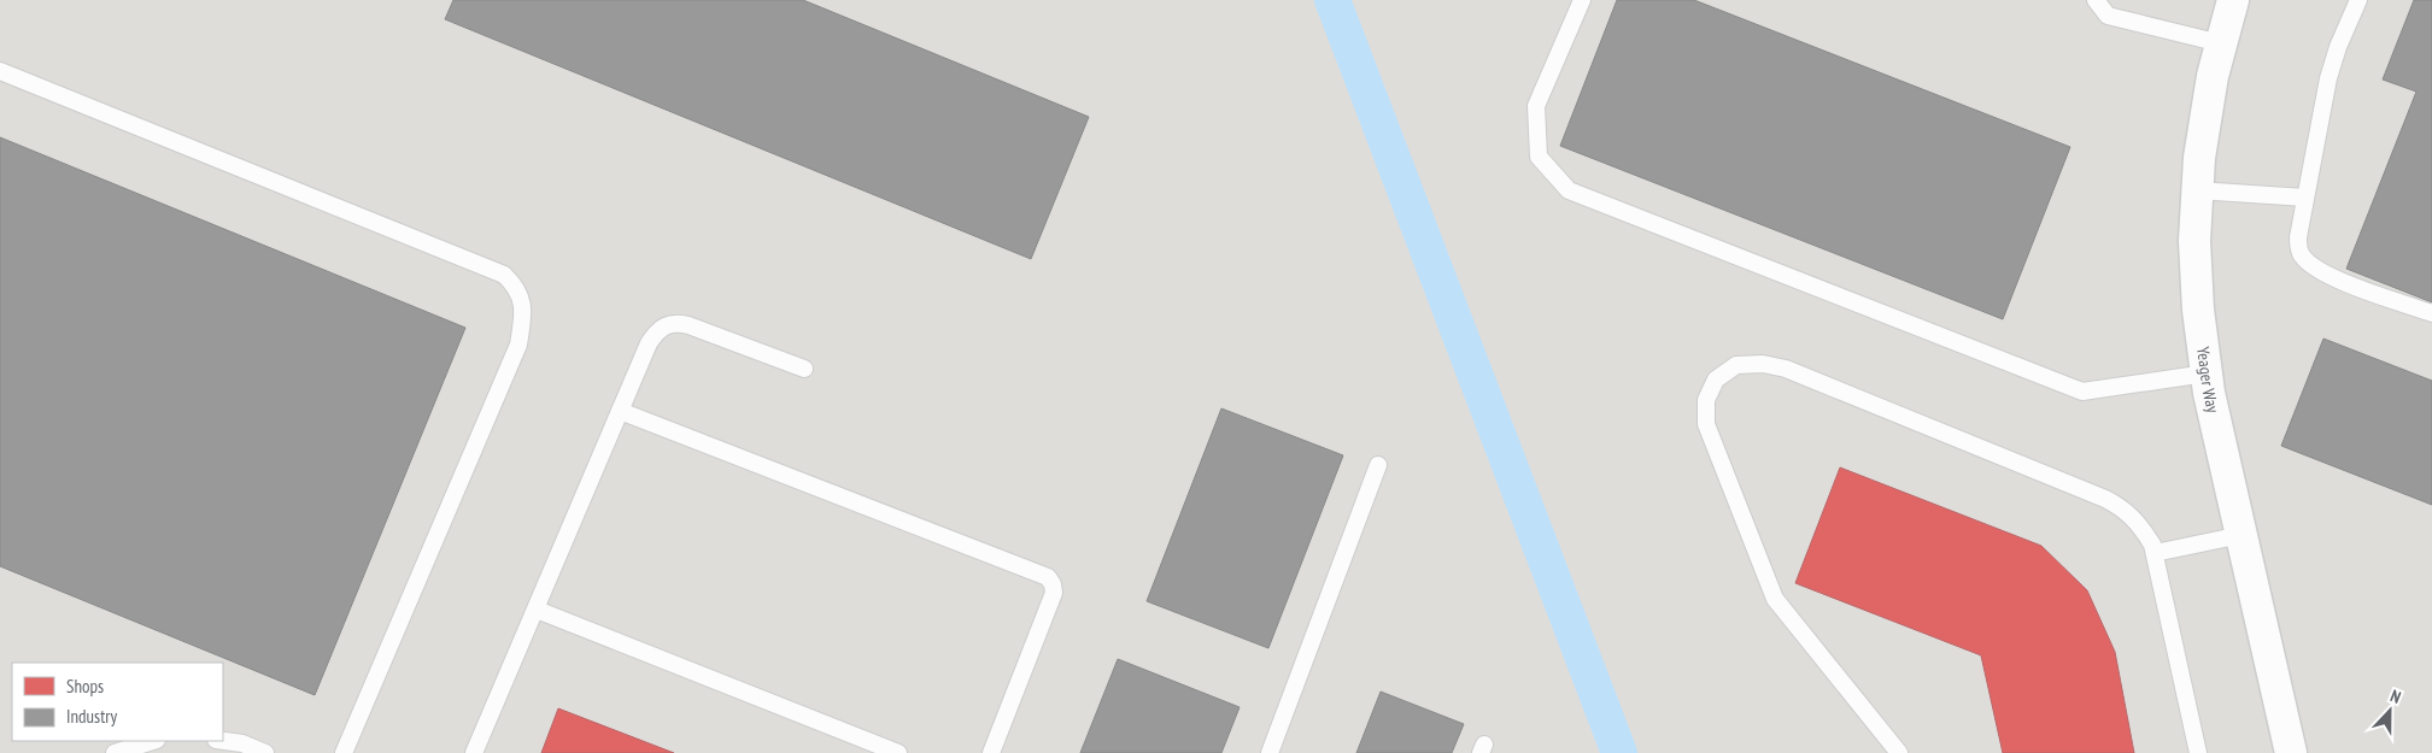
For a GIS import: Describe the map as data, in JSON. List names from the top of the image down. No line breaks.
{"streets":{"street":["Yeager Way"]},"legend":["Shops","Industry"],"north":"top"}
